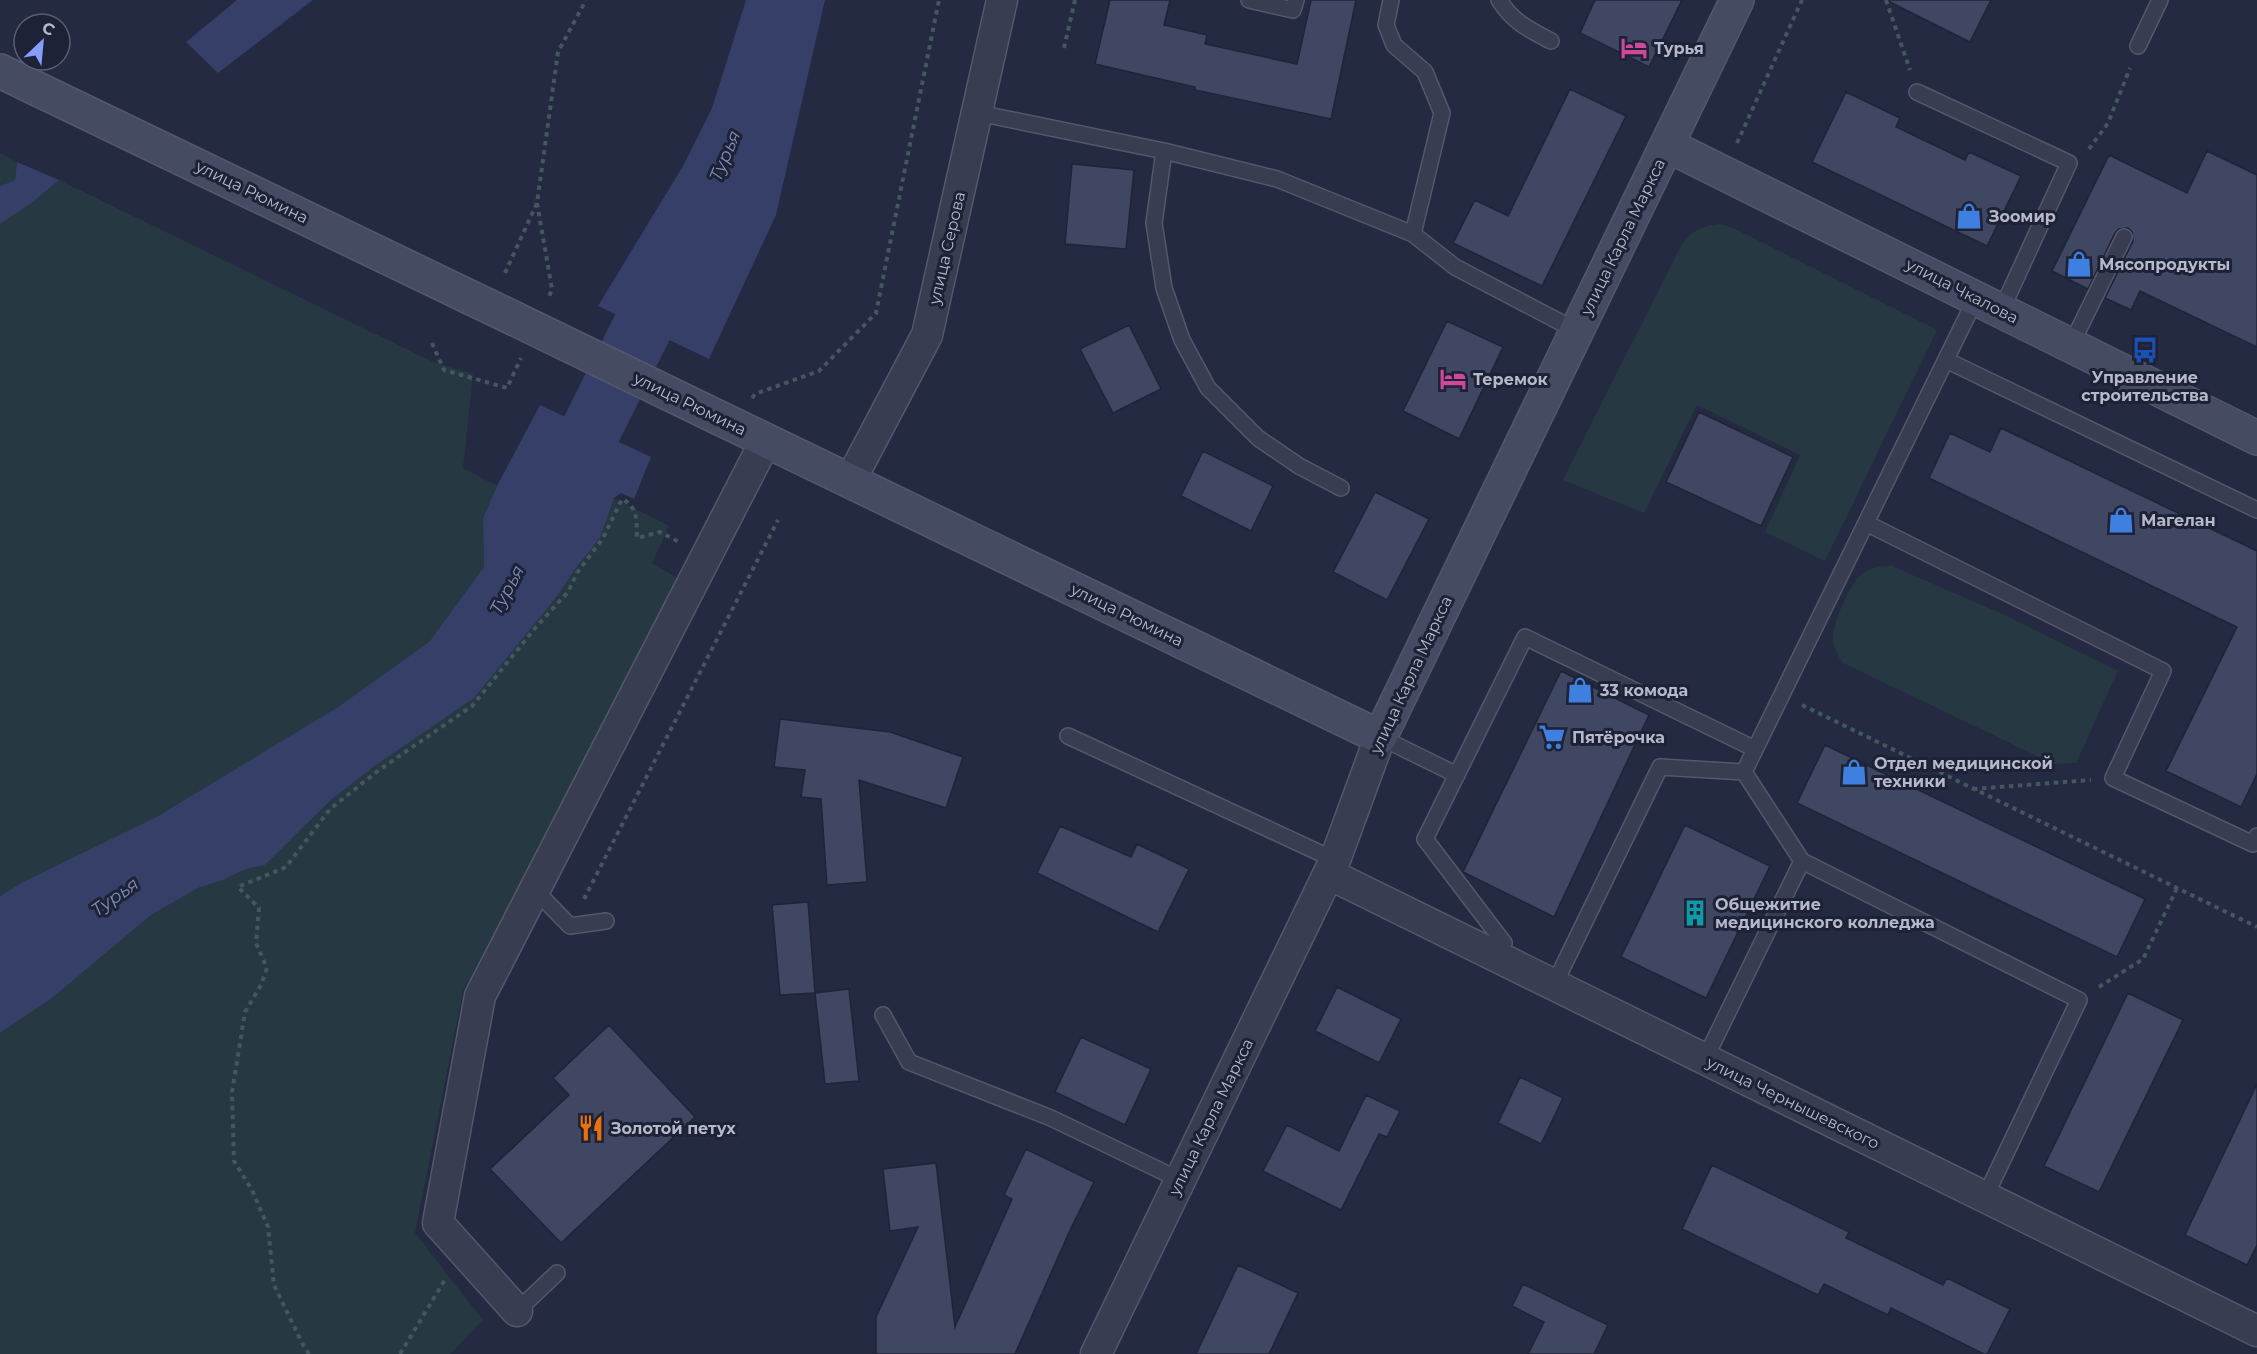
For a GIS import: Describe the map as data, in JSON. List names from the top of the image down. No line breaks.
{"streets":{"main road":["улица Рюмина","улица Карла Маркса","улица Чкалова"],"street":["улица Серова","улица Чернышевского"]},"crossings":[["улица Рюмина","улица Карла Маркса"],["улица Рюмина","улица Серова"],["улица Карла Маркса","улица Чкалова"],["улица Карла Маркса","улица Чернышевского"]],"water":["Турья"],"places":{"hotel":["Турья","Теремок"],"shop":["Зоомир","Мясопродукты","Магелан","33 комода","Отдел медицинской техники"],"bus stop":["Управление строительства"],"supermarket":["Пятёрочка"],"building":["Общежитие медицинского колледжа"],"restaurant":["Золотой петух"]},"north":"top right"}
